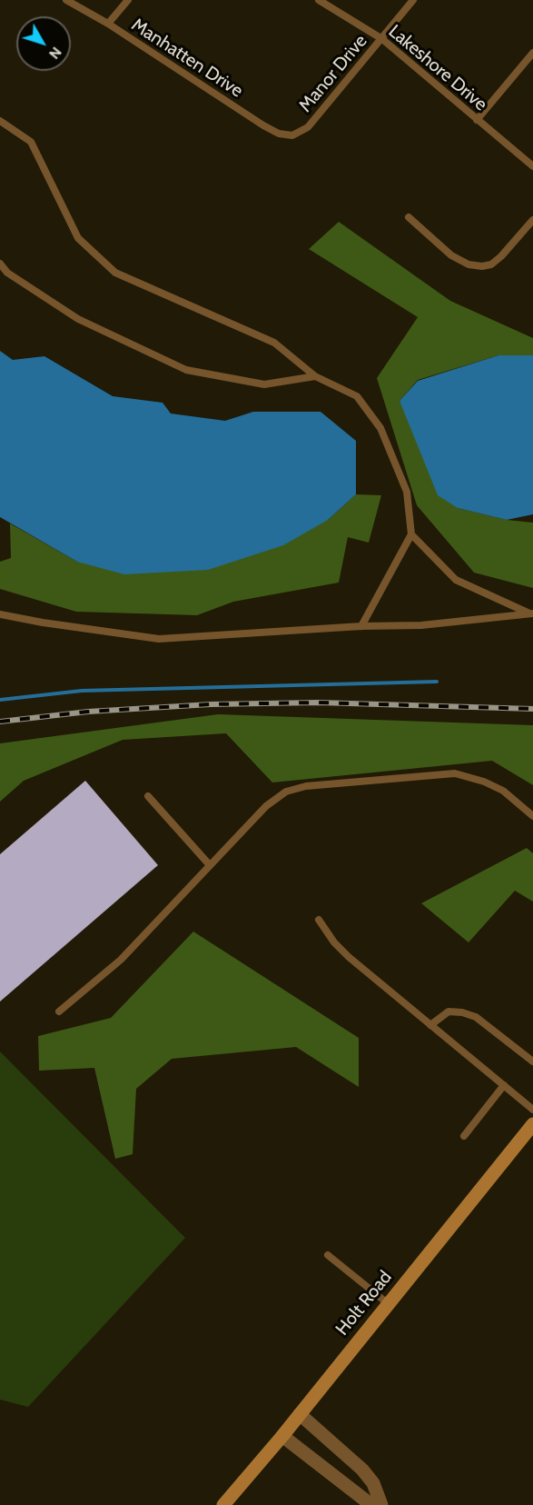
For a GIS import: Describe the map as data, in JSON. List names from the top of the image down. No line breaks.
{"streets":{"main road":["Holt Road"],"lane":["Manhatten Drive","Lakeshore Drive","Manor Drive"]},"crossings":[["Manhatten Drive","Manor Drive"],["Lakeshore Drive","Manor Drive"]],"north":"bottom right"}
